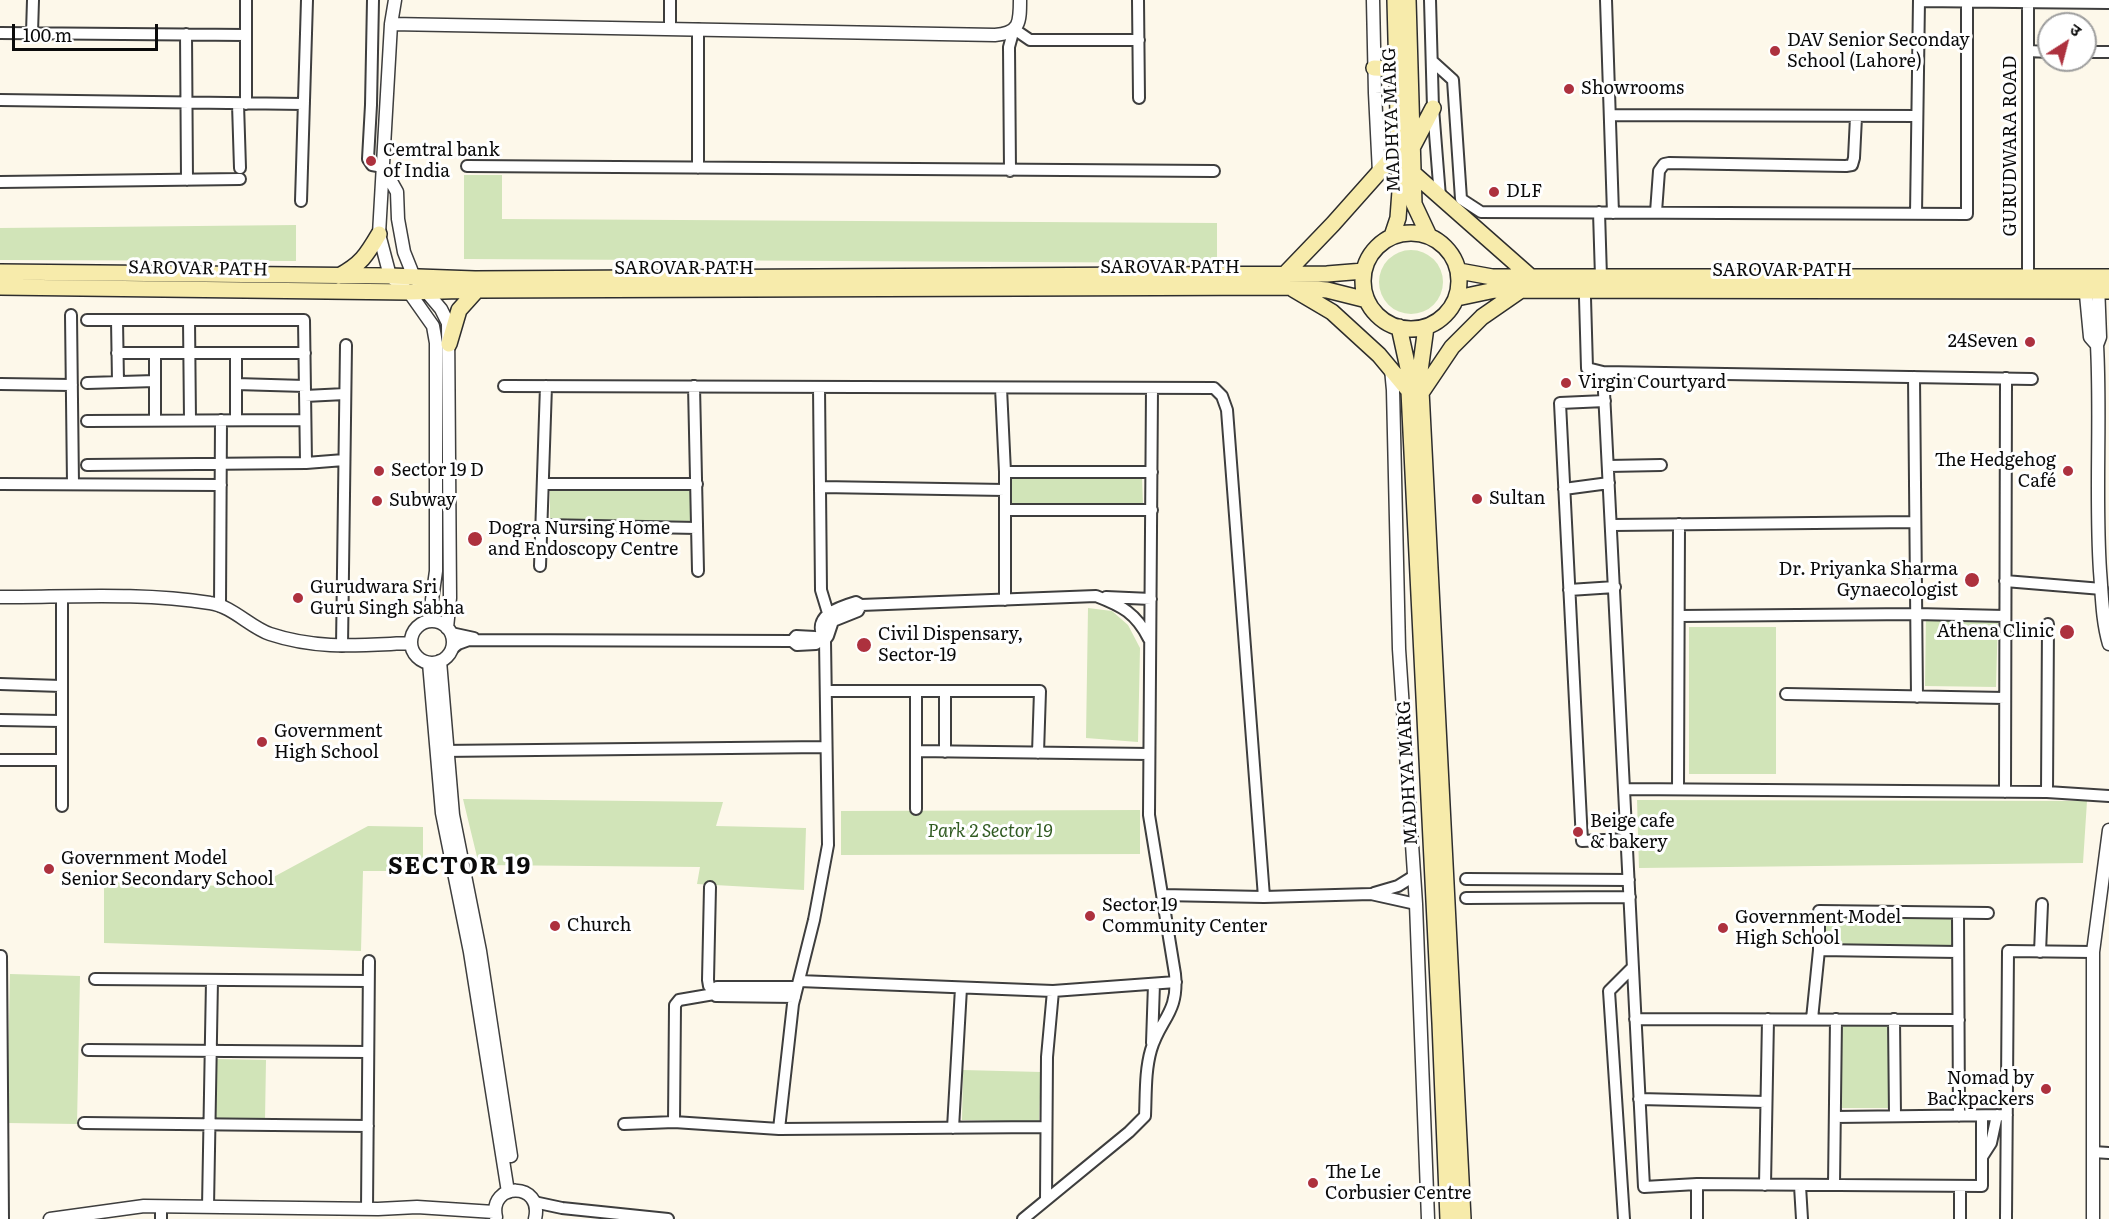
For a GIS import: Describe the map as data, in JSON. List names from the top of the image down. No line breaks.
{"streets":{"main road":["MADHYA MARG","SAROVAR PATH"],"street":["GURUDWARA ROAD"]},"crossings":[["MADHYA MARG","SAROVAR PATH"],["GURUDWARA ROAD","SAROVAR PATH"]],"districts":["SECTOR 19"],"parks":["Park 2 Sector 19"],"places":["DAV Senior Seconday School (Lahore)","Showrooms","Cemtral bank of India","DLF","24Seven","Virgin Courtyard","Sector 19 D","The Hedgehog Café","Sultan","Subway","Dogra Nursing Home and Endoscopy Centre","Dr. Priyanka Sharma Gynaecologist","Gurudwara Sri Guru Singh Sabha","Athena Clinic","Civil Dispensary, Sector-19","Government High School","Beige cafe & bakery","Government Model Senior Secondary School","Sector 19 Community Center","Church","Government Model High School","Nomad by Backpackers","The Le Corbusier Centre"],"scale_bar":"100 m","north":"top right"}
